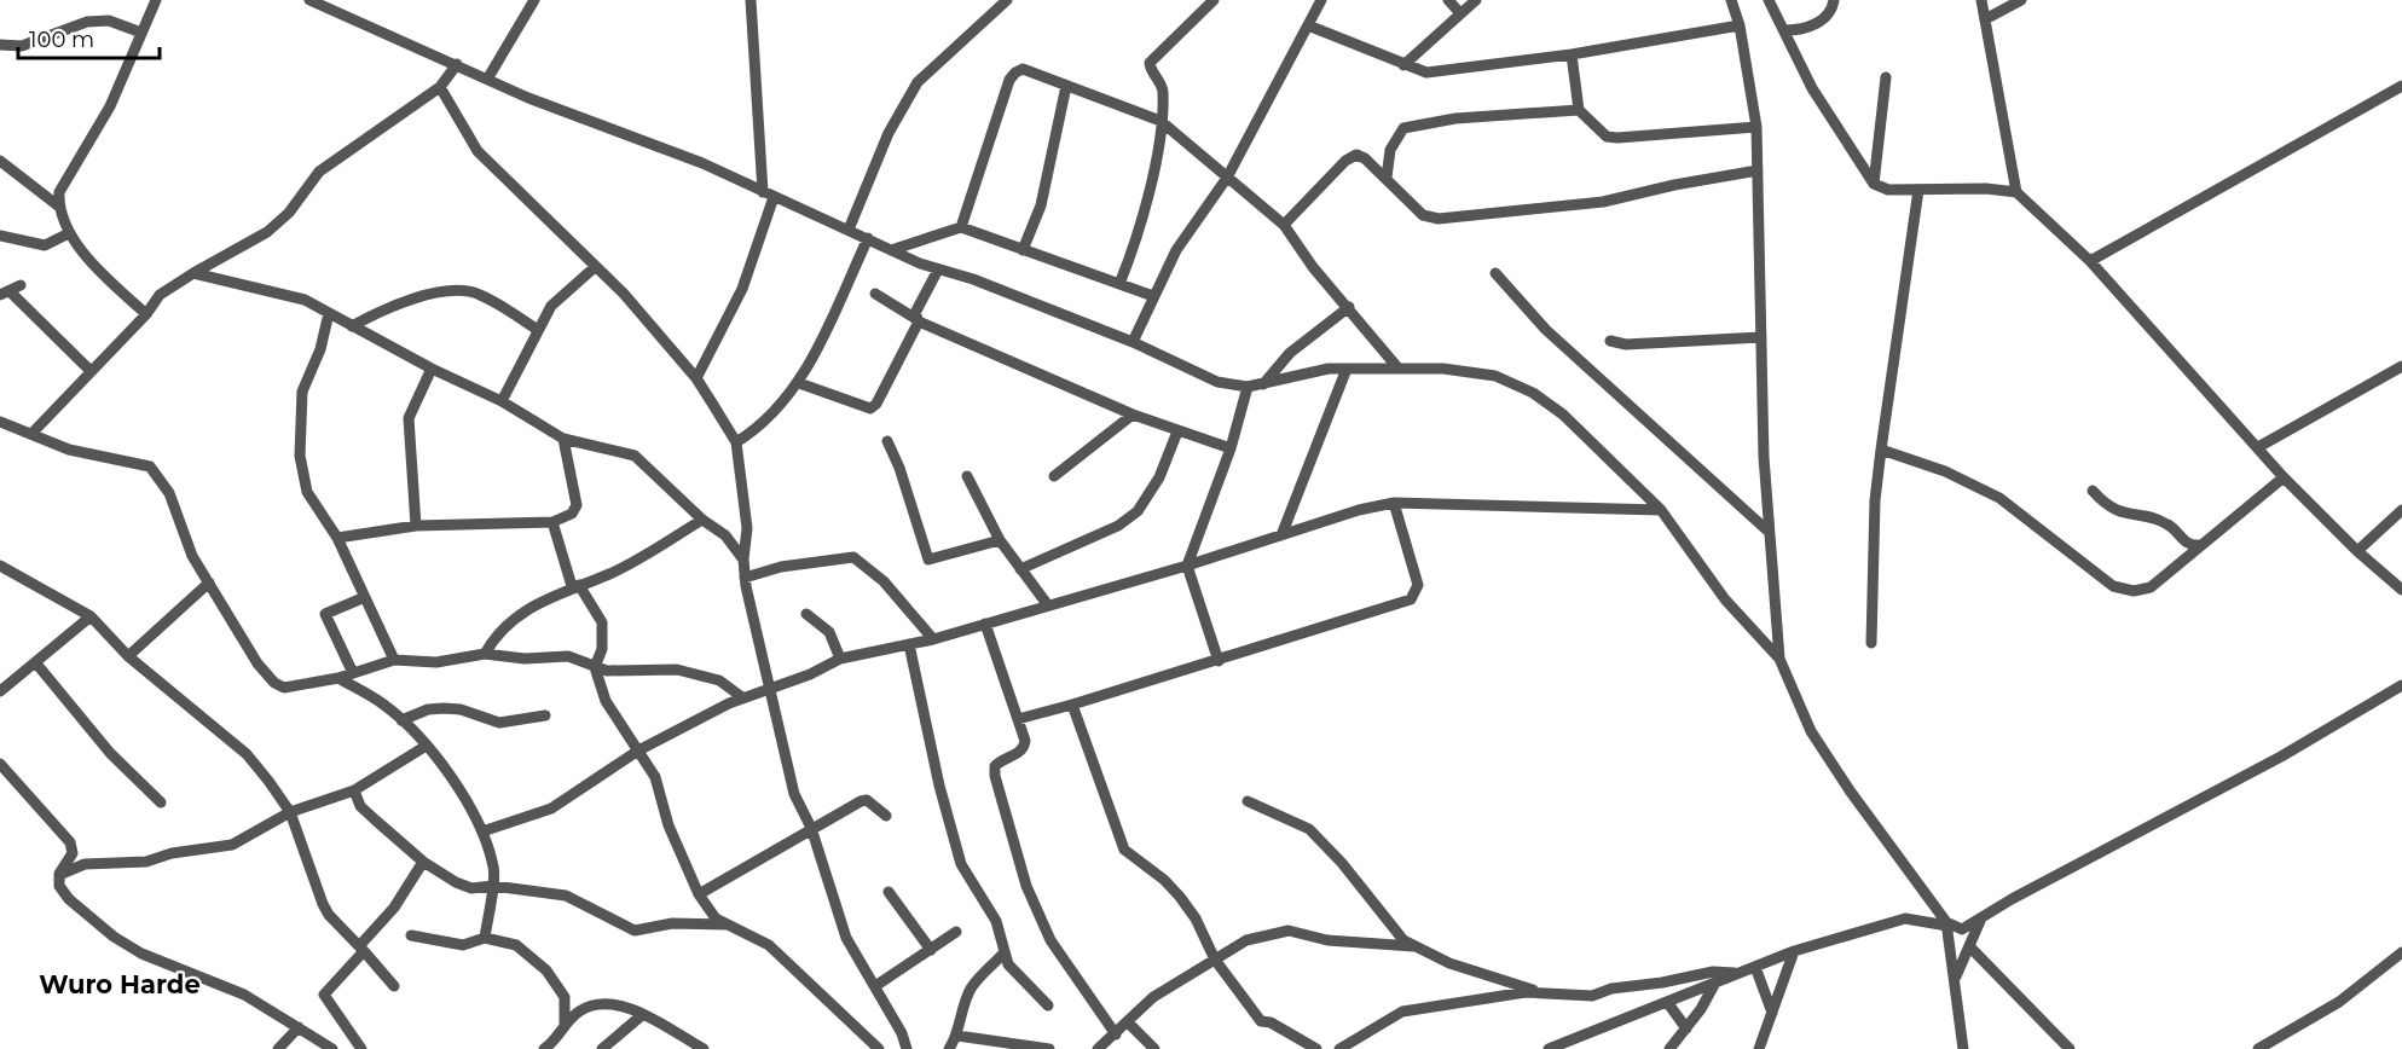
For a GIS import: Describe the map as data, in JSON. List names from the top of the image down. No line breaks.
{"districts":["Wuro Harde"],"scale_bar":"100 m"}
